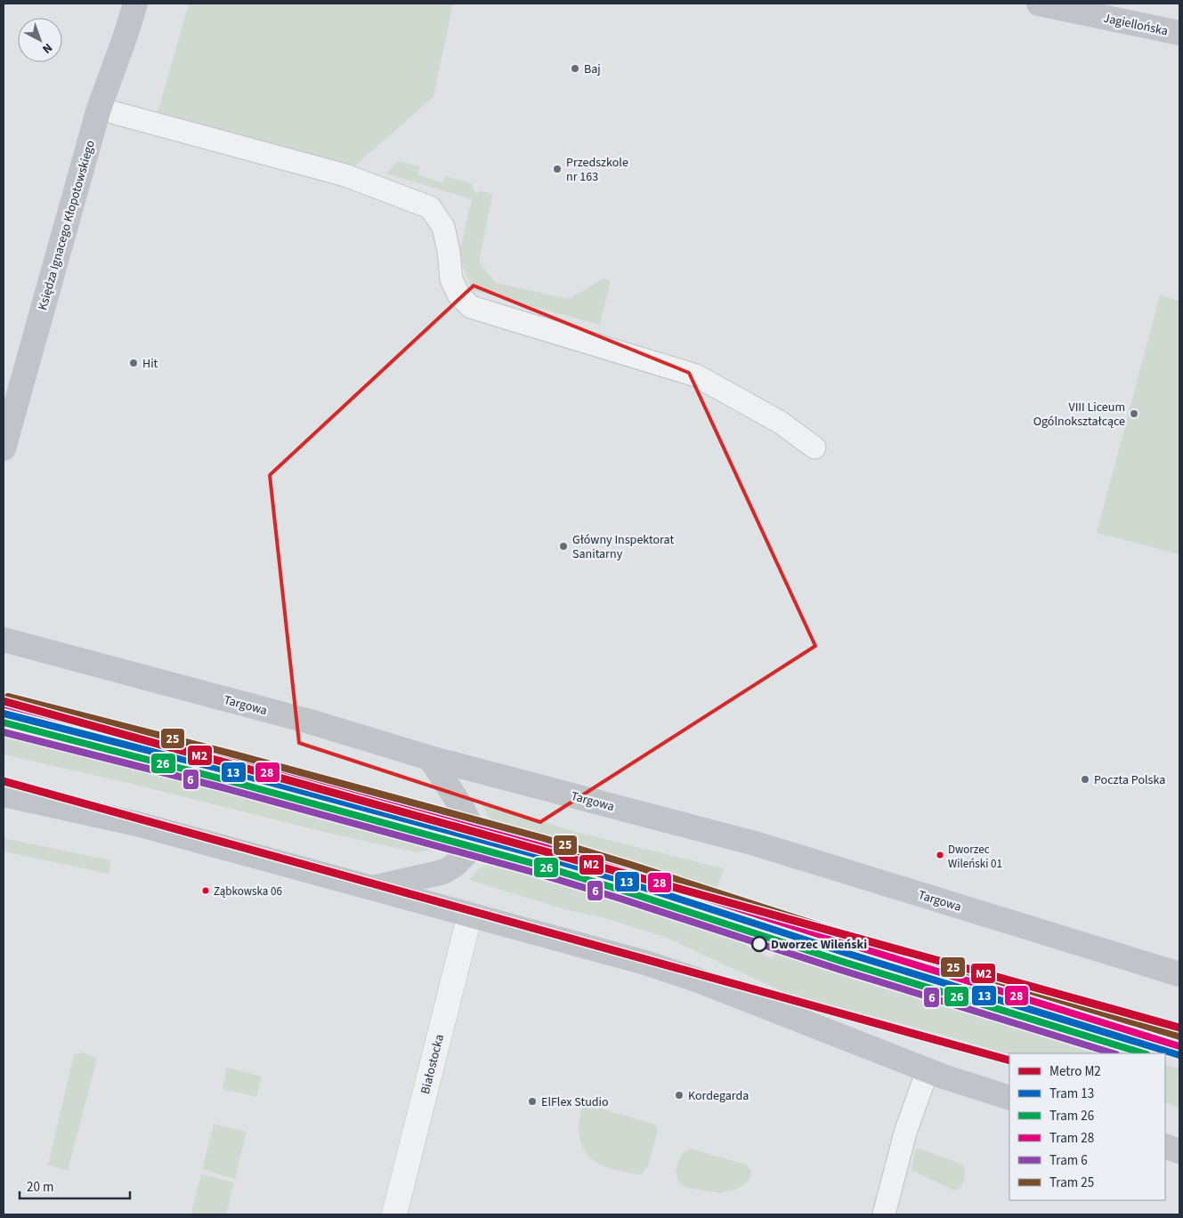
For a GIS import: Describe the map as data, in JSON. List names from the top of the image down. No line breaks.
{"streets":{"main road":["Jagiellońska","Księdza Ignacego Kłopotowskiego","Targowa"],"street":["Białostocka"]},"places":["Baj","Przedszkole nr 163","Hit","VIII Liceum Ogólnokształcące","Główny Inspektorat Sanitarny","Poczta Polska","Dworzec Wileński 01","Ząbkowska 06","Dworzec Wileński","Kordegarda","ElFlex Studio"],"lines":["tram line 25","metro line M2","tram line 28","tram line 13","tram line 26","tram line 6"],"legend":["Metro M2","Tram 13","Tram 26","Tram 28","Tram 6","Tram 25"],"scale_bar":"20 m","north":"bottom right"}
